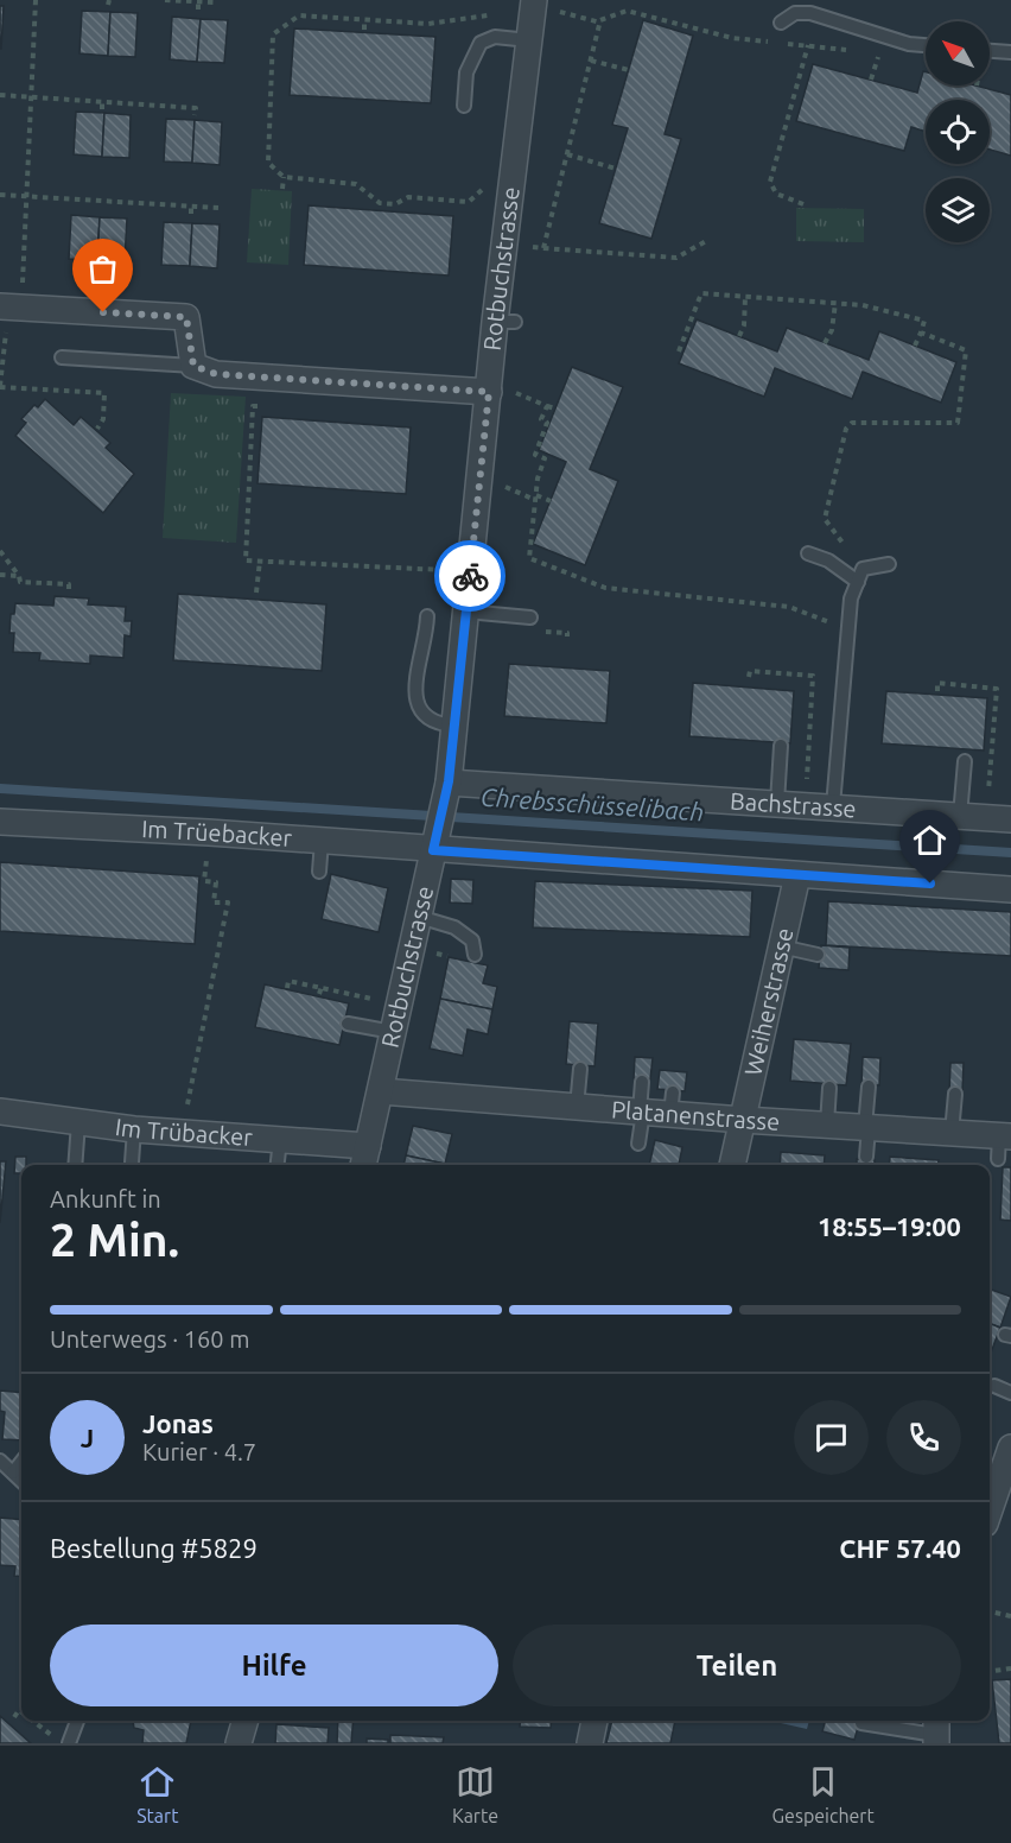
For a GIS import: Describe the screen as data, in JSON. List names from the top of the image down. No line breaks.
{"streets":{"street":["Rotbuchstrasse","Bachstrasse","Im Trüebacker","Weiherstrasse","Platanenstrasse","Im Trübacker"]},"crossings":[["Rotbuchstrasse","Bachstrasse"],["Rotbuchstrasse","Im Trüebacker"],["Rotbuchstrasse","Platanenstrasse"],["Rotbuchstrasse","Im Trübacker"],["Im Trüebacker","Weiherstrasse"],["Weiherstrasse","Platanenstrasse"]],"water":["Chrebsschüsselibach"],"north":"top left","page":{"heading":["2 Min.","Ankunft in","18:55–19:00"],"panel":["Jonas","Kurier · 4.7","Bestellung #5829","CHF 57.40"],"bar":"Unterwegs · 160 m","round":"J","buttons":["Hilfe","Teilen"],"tabs":["Start","Karte","Gespeichert"]}}
